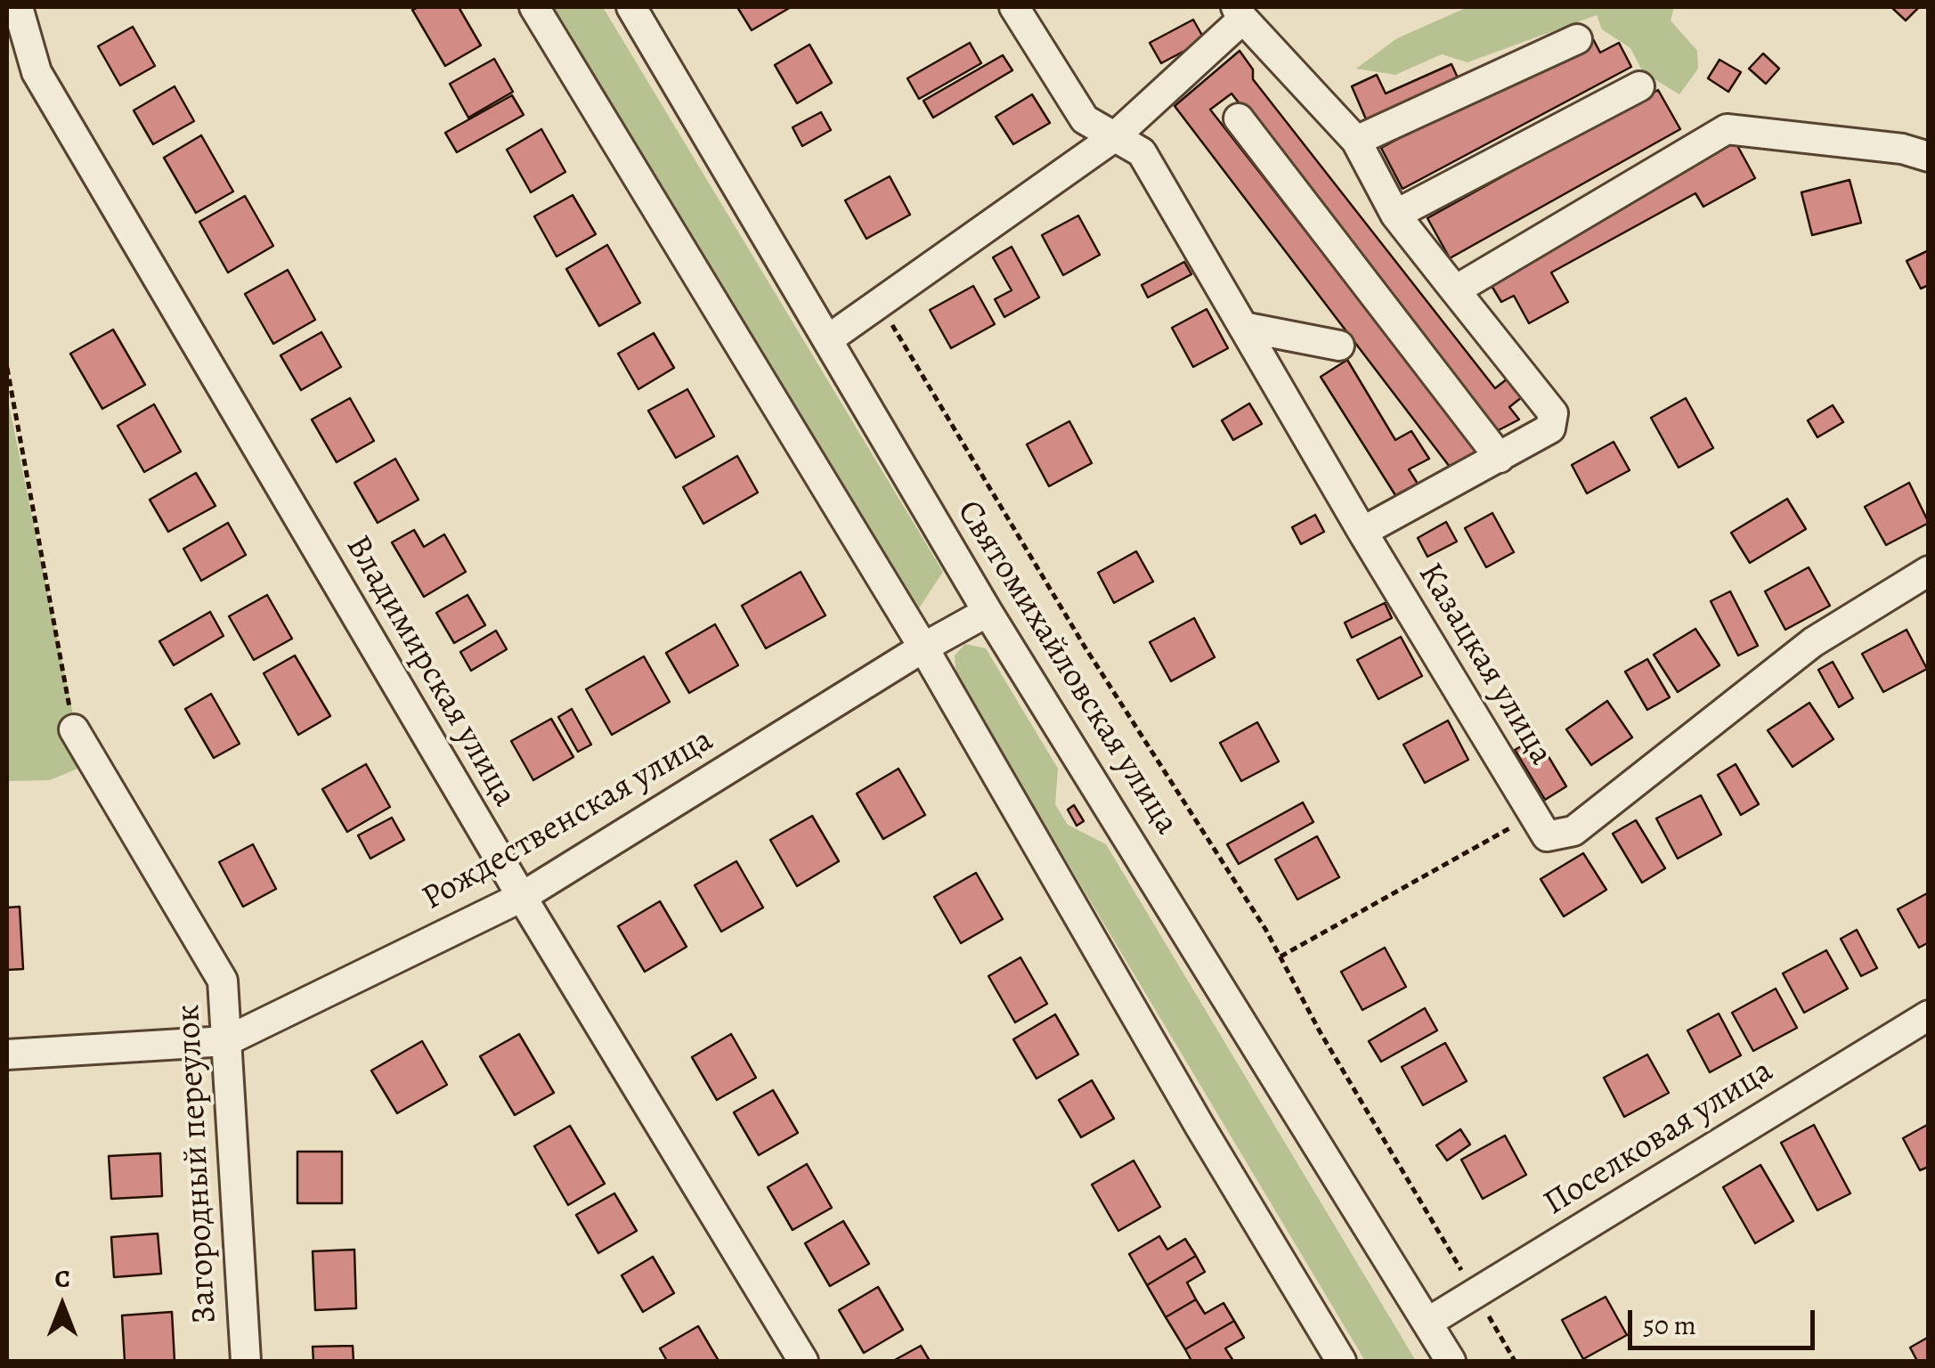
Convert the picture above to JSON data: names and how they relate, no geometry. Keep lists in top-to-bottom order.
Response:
{
  "streets": {
    "street": [
      "Казацкая улица",
      "Святомихайловская улица",
      "Владимирская улица",
      "Рождественская улица",
      "Поселковая улица",
      "Загородный переулок"
    ]
  },
  "crossings": [
    ["Святомихайловская улица", "Рождественская улица"],
    ["Святомихайловская улица", "Поселковая улица"],
    ["Владимирская улица", "Рождественская улица"],
    ["Рождественская улица", "Загородный переулок"]
  ],
  "scale_bar": "50 m",
  "north": "top"
}
